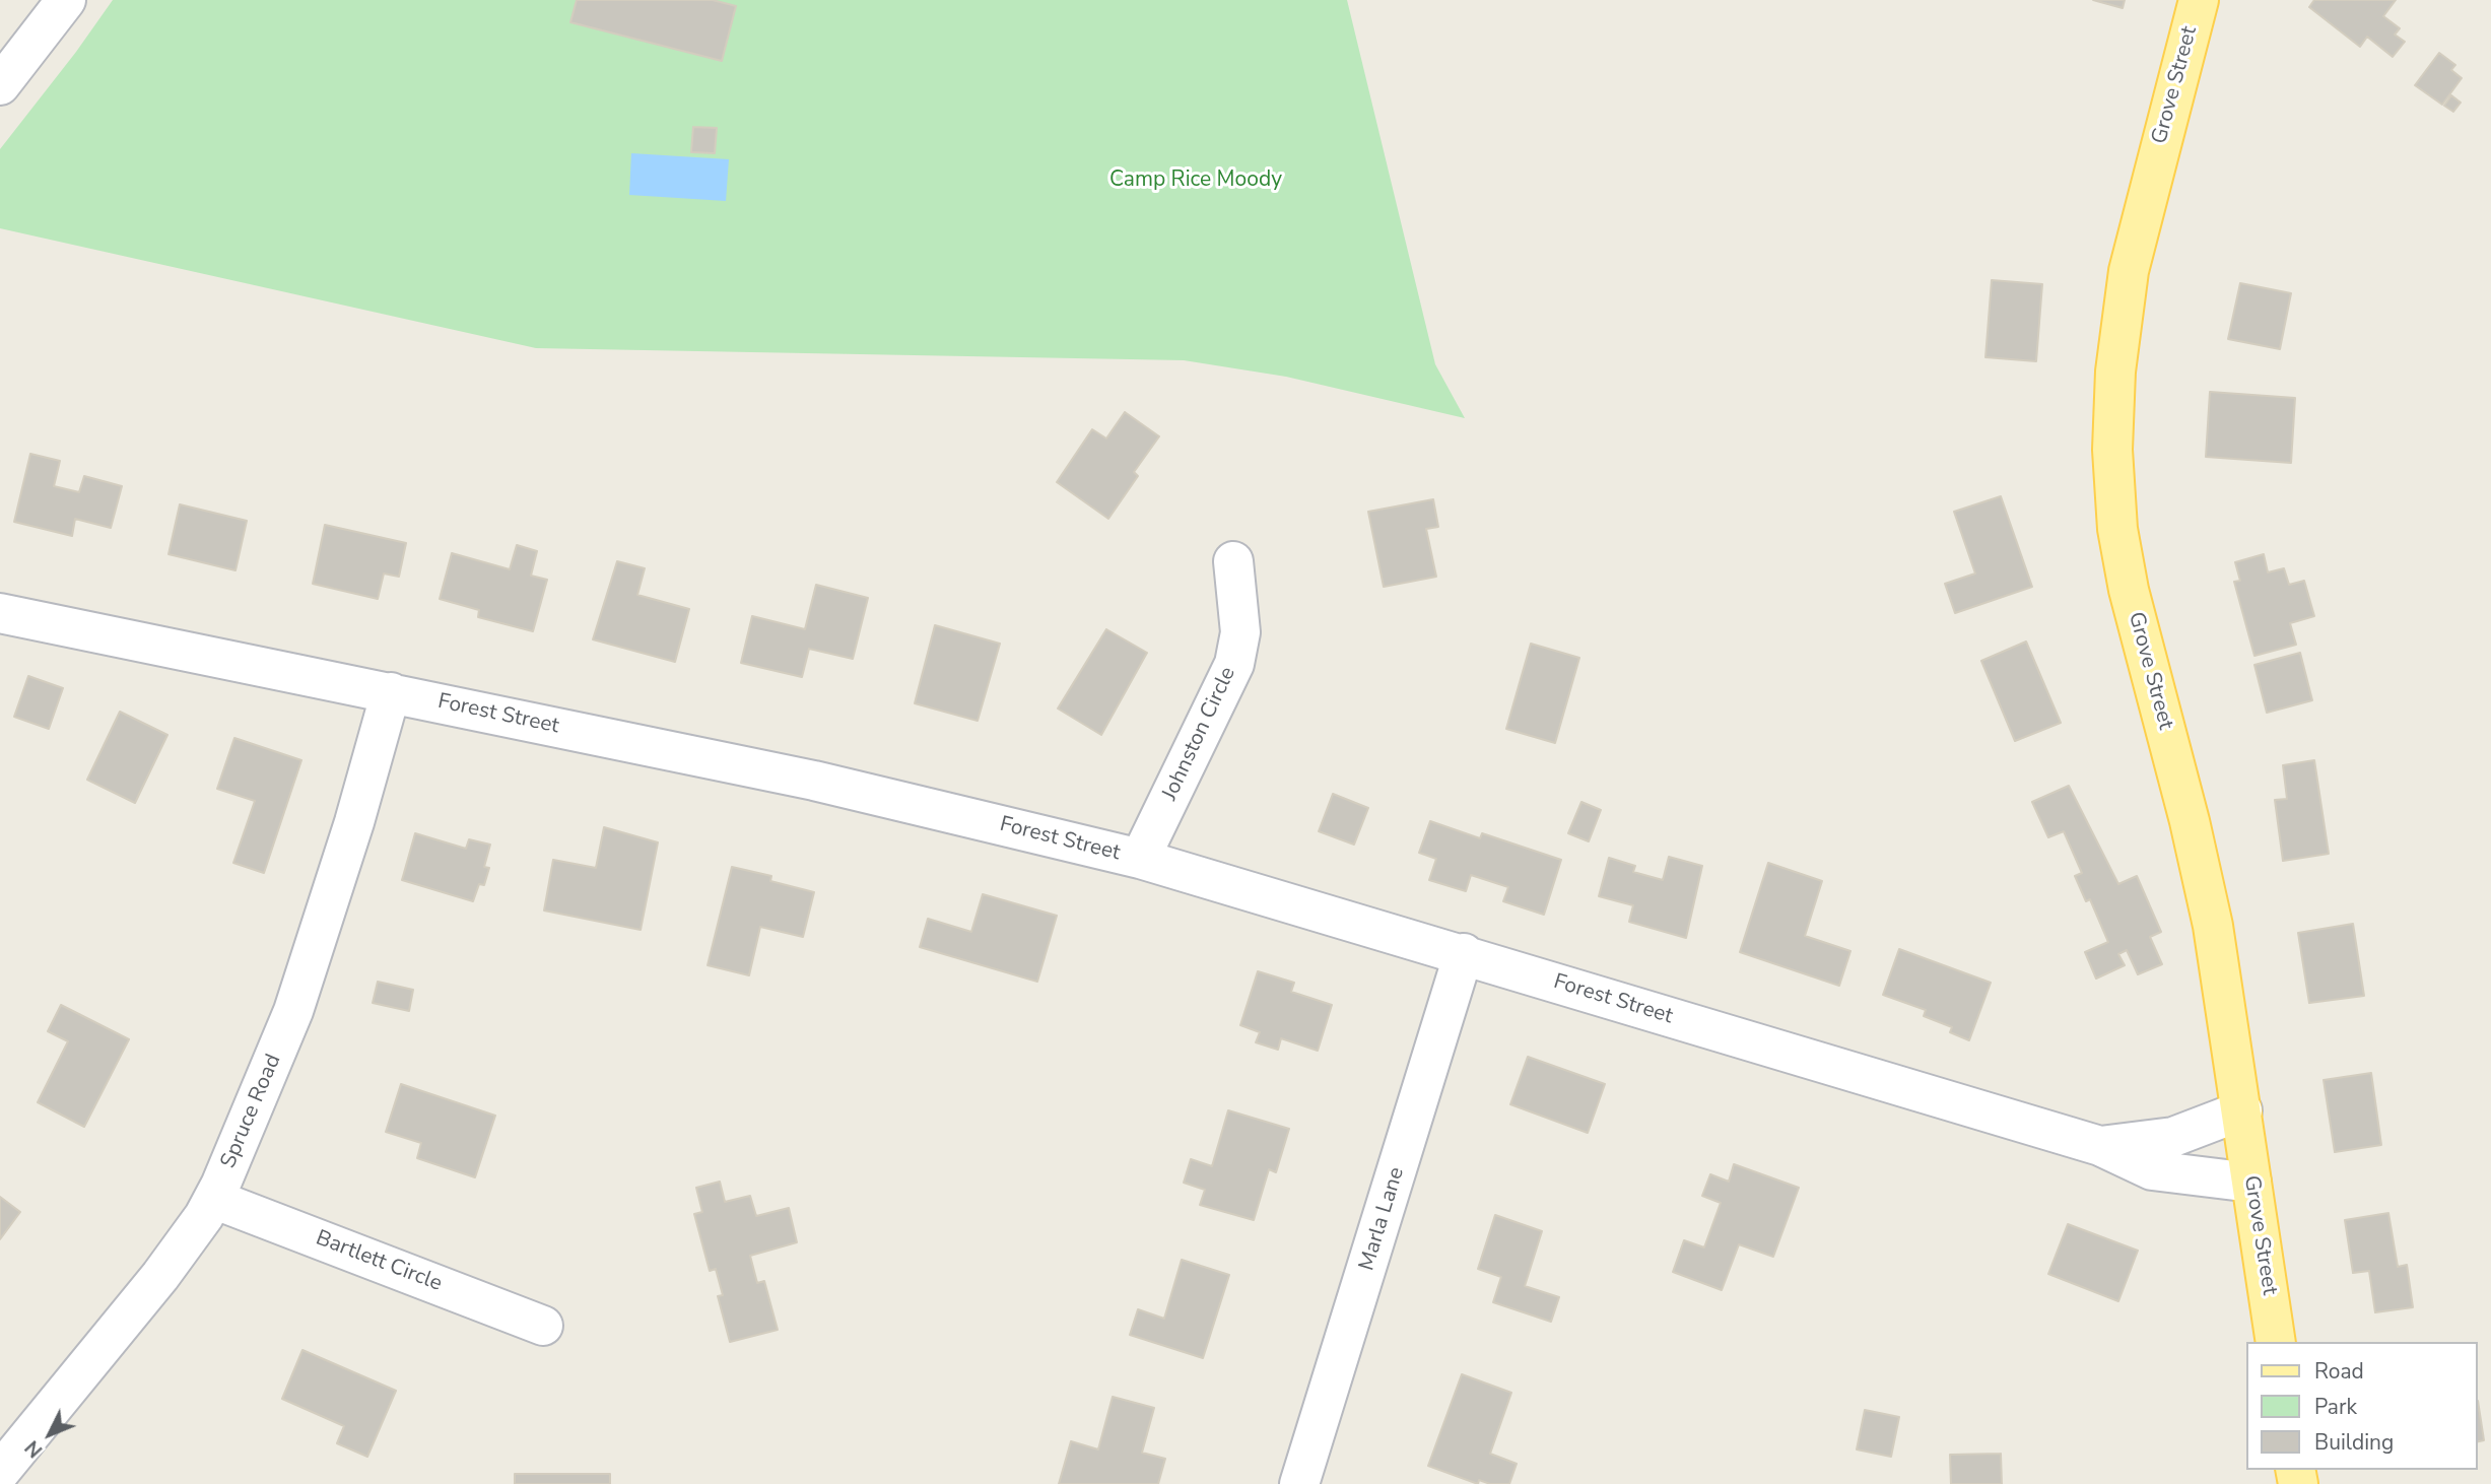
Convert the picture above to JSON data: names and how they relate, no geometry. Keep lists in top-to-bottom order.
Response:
{
  "streets": {
    "main road": ["Grove Street"],
    "street": [
      "Forest Street",
      "Johnston Circle",
      "Spruce Road",
      "Marla Lane",
      "Bartlett Circle"
    ]
  },
  "crossings": [
    ["Grove Street", "Forest Street"],
    ["Forest Street", "Johnston Circle"],
    ["Forest Street", "Spruce Road"],
    ["Forest Street", "Marla Lane"],
    ["Spruce Road", "Bartlett Circle"]
  ],
  "parks": ["Camp Rice Moody"],
  "legend": ["Road", "Park", "Building"],
  "north": "bottom left"
}
